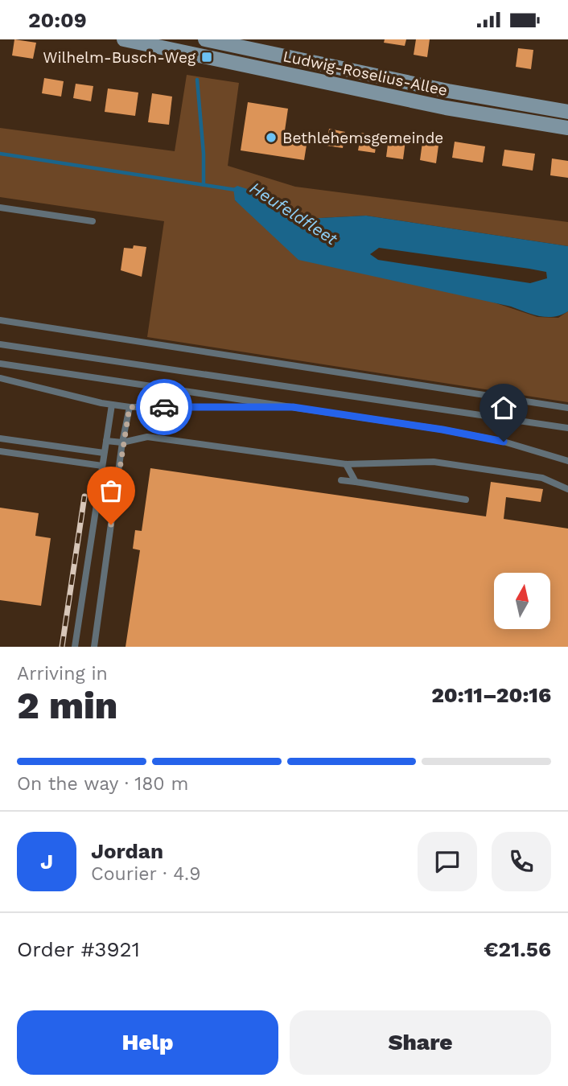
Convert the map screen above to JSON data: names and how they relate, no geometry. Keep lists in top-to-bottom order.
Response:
{
  "streets": {
    "main road": ["Ludwig-Roselius-Allee"]
  },
  "water": ["Heufeldfleet"],
  "places": {
    "transit": ["Wilhelm-Busch-Weg"],
    "other": ["Bethlehemsgemeinde"]
  },
  "north": "top",
  "page": {
    "status": "20:09",
    "heading": ["2 min", "Arriving in", "20:11–20:16"],
    "panel": [
      "Jordan",
      "Courier · 4.9",
      "Order #3921",
      "€21.56"
    ],
    "bar": "On the way · 180 m",
    "round": "J",
    "buttons": ["Help", "Share"]
  }
}
